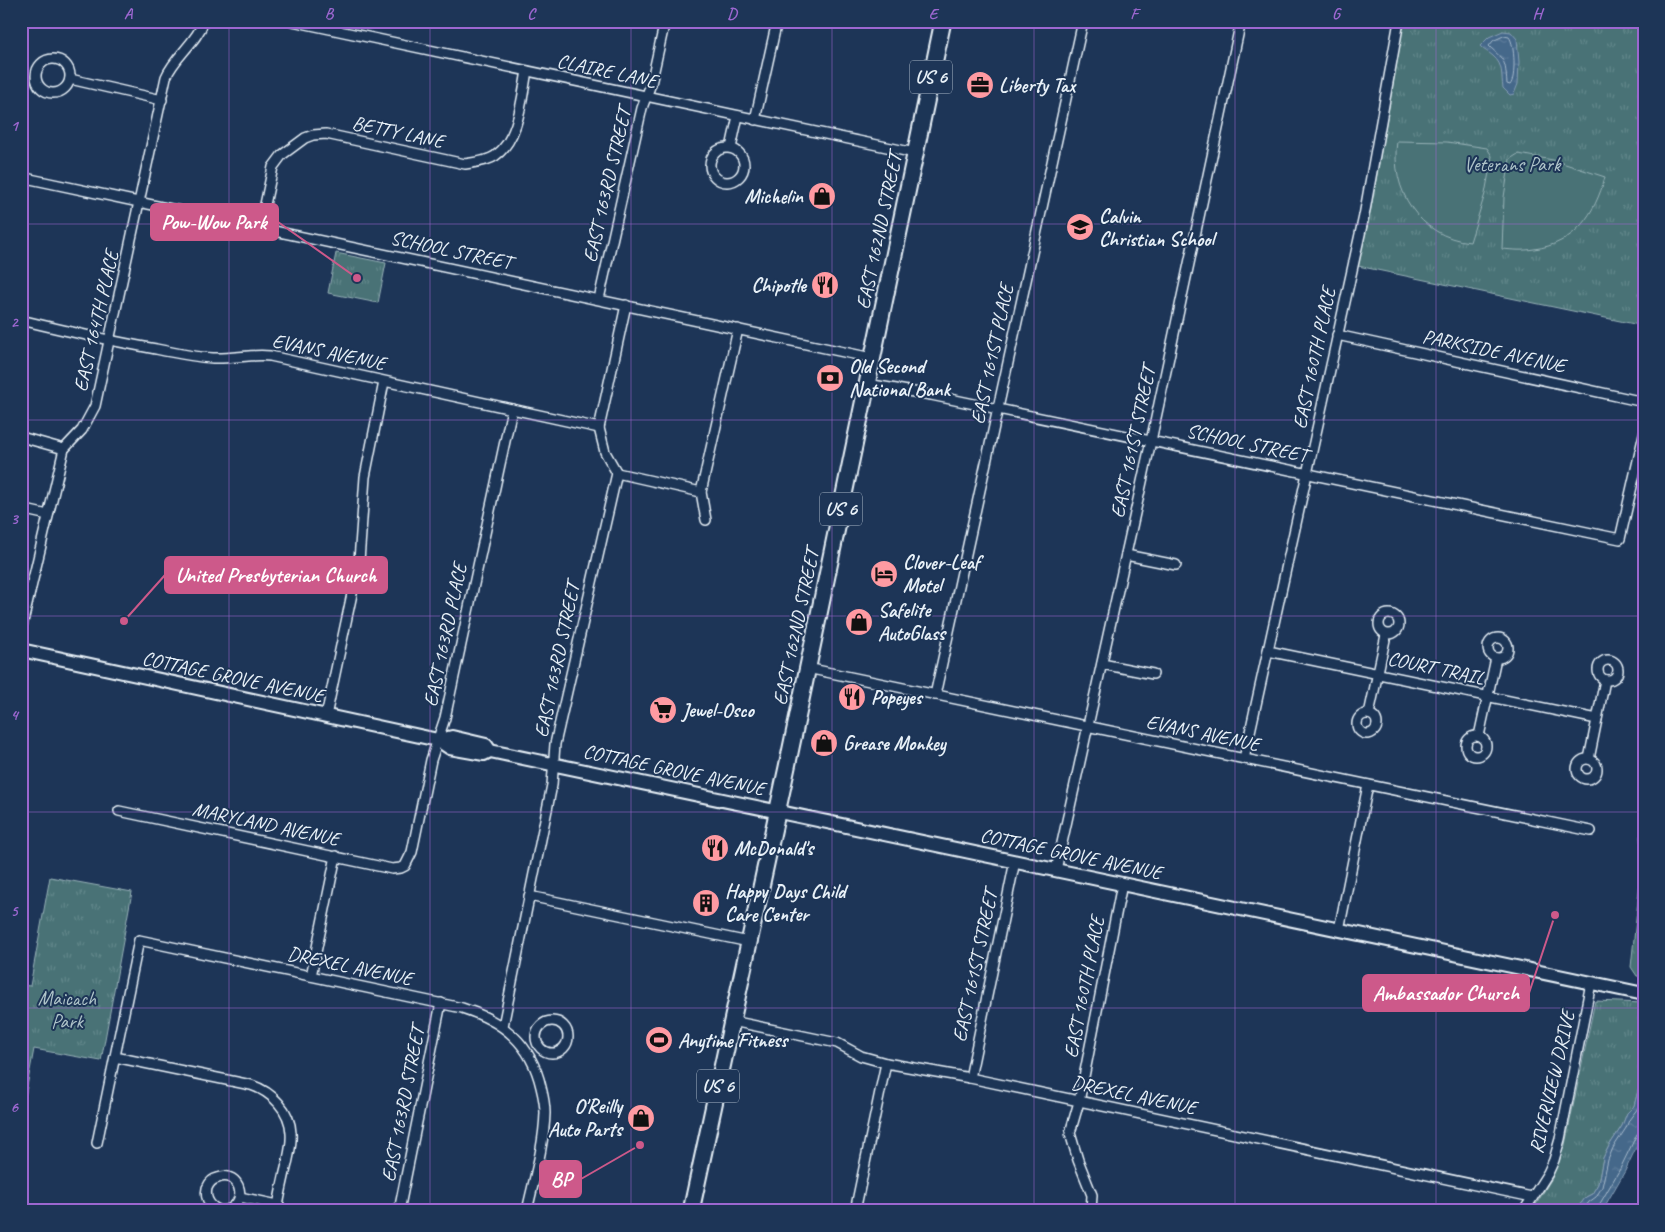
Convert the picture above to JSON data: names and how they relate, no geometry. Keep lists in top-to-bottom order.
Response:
{
  "streets": {
    "main road": ["US 6", "EAST 162ND STREET", "COTTAGE GROVE AVENUE"],
    "street": [
      "CLAIRE LANE",
      "BETTY LANE",
      "EAST 163RD STREET",
      "SCHOOL STREET",
      "EAST 164TH PLACE",
      "PARKSIDE AVENUE",
      "EVANS AVENUE",
      "EAST 161ST PLACE",
      "EAST 160TH PLACE",
      "EAST 161ST STREET",
      "EAST 163RD PLACE",
      "COURT TRAIL",
      "MARYLAND AVENUE",
      "DREXEL AVENUE",
      "RIVERVIEW DRIVE"
    ]
  },
  "crossings": [
    ["CLAIRE LANE", "BETTY LANE"],
    ["CLAIRE LANE", "EAST 163RD STREET"],
    ["CLAIRE LANE", "EAST 162ND STREET"],
    ["BETTY LANE", "SCHOOL STREET"],
    ["EAST 163RD STREET", "SCHOOL STREET"],
    ["EAST 163RD STREET", "COTTAGE GROVE AVENUE"],
    ["EAST 163RD STREET", "DREXEL AVENUE"],
    ["EAST 162ND STREET", "SCHOOL STREET"],
    ["EAST 162ND STREET", "EVANS AVENUE"],
    ["EAST 162ND STREET", "COTTAGE GROVE AVENUE"],
    ["EAST 162ND STREET", "DREXEL AVENUE"],
    ["SCHOOL STREET", "EAST 164TH PLACE"],
    ["SCHOOL STREET", "EAST 161ST PLACE"],
    ["SCHOOL STREET", "EAST 160TH PLACE"],
    ["SCHOOL STREET", "EAST 161ST STREET"],
    ["EAST 164TH PLACE", "EVANS AVENUE"],
    ["PARKSIDE AVENUE", "EAST 160TH PLACE"],
    ["EVANS AVENUE", "EAST 161ST PLACE"],
    ["EVANS AVENUE", "EAST 160TH PLACE"],
    ["EVANS AVENUE", "EAST 161ST STREET"],
    ["EVANS AVENUE", "EAST 163RD PLACE"],
    ["EAST 160TH PLACE", "COURT TRAIL"],
    ["EAST 160TH PLACE", "COTTAGE GROVE AVENUE"],
    ["EAST 160TH PLACE", "DREXEL AVENUE"],
    ["EAST 161ST STREET", "COTTAGE GROVE AVENUE"],
    ["EAST 161ST STREET", "DREXEL AVENUE"],
    ["EAST 163RD PLACE", "COTTAGE GROVE AVENUE"],
    ["EAST 163RD PLACE", "MARYLAND AVENUE"],
    ["COTTAGE GROVE AVENUE", "RIVERVIEW DRIVE"],
    ["DREXEL AVENUE", "RIVERVIEW DRIVE"]
  ],
  "parks": ["Veterans Park", "Maicach Park"],
  "places": {
    "office": ["Liberty Tax"],
    "shop": [
      "Michelin",
      "Safelite AutoGlass",
      "Grease Monkey",
      "O'Reilly Auto Parts"
    ],
    "school or university": ["Calvin Christian School"],
    "other": [
      "Pow-Wow Park",
      "United Presbyterian Church",
      "Ambassador Church",
      "BP"
    ],
    "restaurant": ["Chipotle", "Popeyes", "McDonald's"],
    "bank": ["Old Second National Bank"],
    "hotel": ["Clover-Leaf Motel"],
    "supermarket": ["Jewel-Osco"],
    "building": ["Happy Days Child Care Center"],
    "sports": ["Anytime Fitness"]
  },
  "grid": {
    "columns": [
      "A",
      "B",
      "C",
      "D",
      "E",
      "F",
      "G",
      "H"
    ],
    "rows": [
      "1",
      "2",
      "3",
      "4",
      "5",
      "6"
    ]
  }
}
